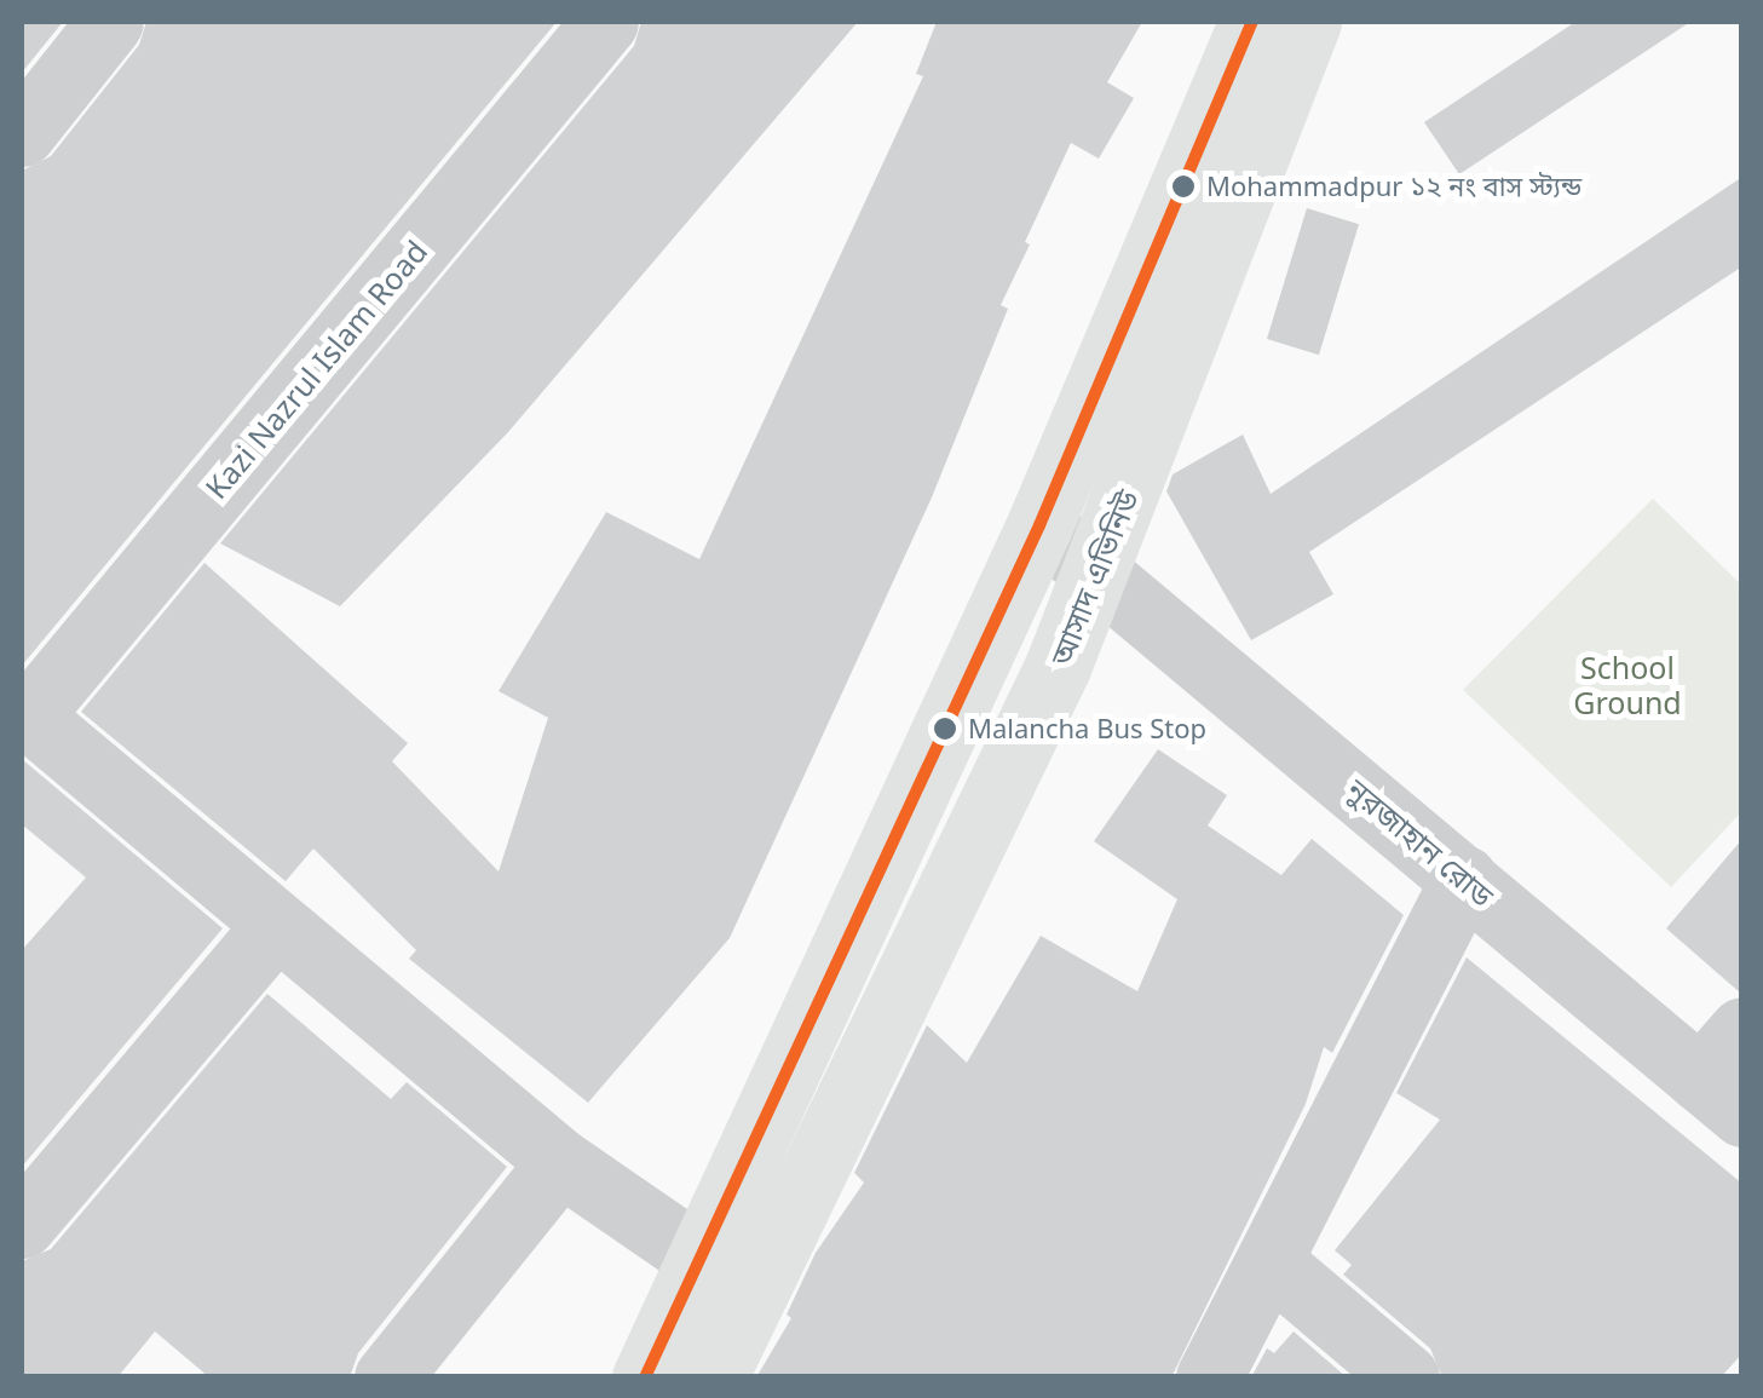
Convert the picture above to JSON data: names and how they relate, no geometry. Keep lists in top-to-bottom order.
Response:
{
  "streets": {
    "main road": ["আসাদ এভিনিউ"],
    "street": ["Kazi Nazrul Islam Road", "নুরজাহান রোড"]
  },
  "crossings": [
    ["আসাদ এভিনিউ", "নুরজাহান রোড"]
  ],
  "parks": ["School Ground"],
  "places": ["Mohammadpur ১২ নং বাস স্ট্যন্ড", "Malancha Bus Stop"]
}
